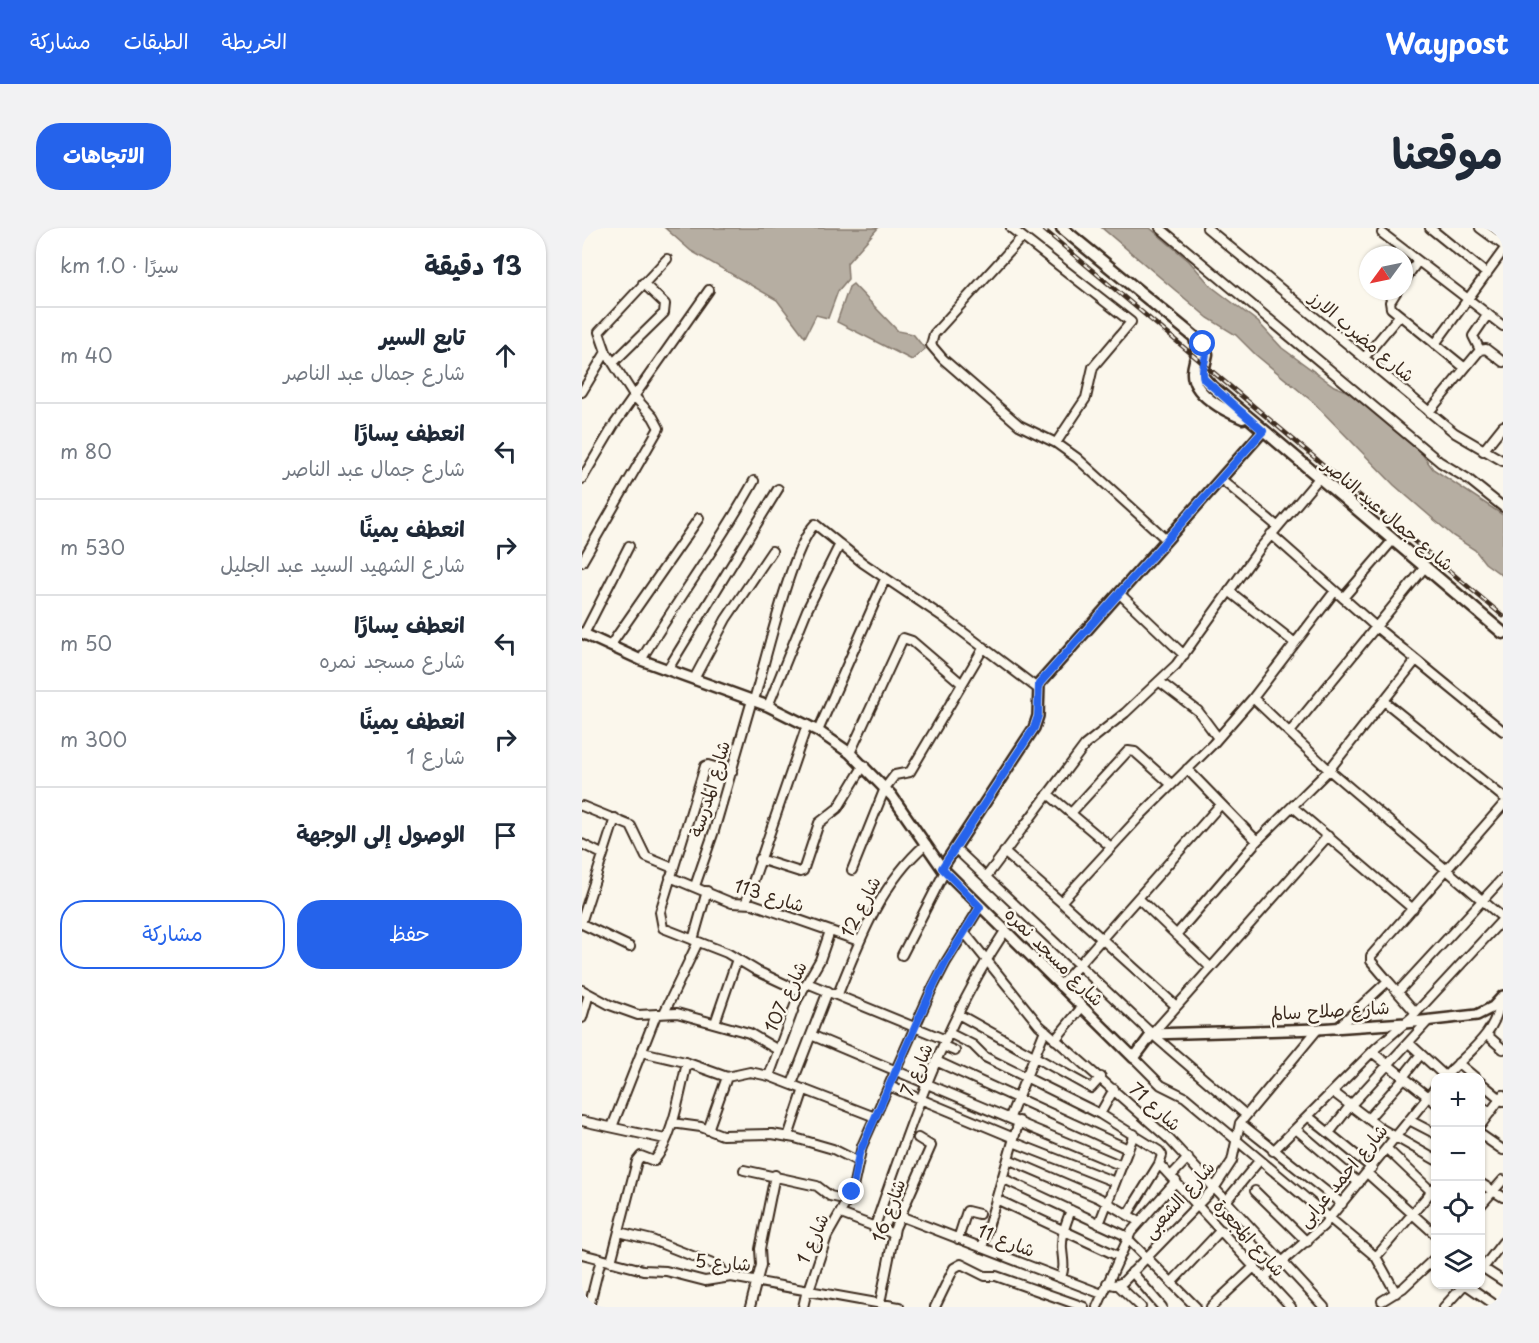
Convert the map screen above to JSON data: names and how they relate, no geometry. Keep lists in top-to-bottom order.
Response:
{
  "streets": {
    "main road": ["شارع جمال عبد الناصر"],
    "street": [
      "شارع مضرب الارز",
      "شارع المدرسة",
      "شارع 113",
      "شارع 12",
      "شارع مسجد نمره",
      "شارع 107",
      "شارع صلاح سالم",
      "شارع 7",
      "شارع 71",
      "شارع احمد عرابى",
      "شارع الشعبى",
      "شارع 16",
      "شارع المجعرة",
      "شارع 1",
      "شارع 11",
      "شارع 5"
    ]
  },
  "crossings": [
    ["شارع المدرسة", "شارع 113"],
    ["شارع المدرسة", "شارع مسجد نمره"],
    ["شارع 113", "شارع 12"],
    ["شارع 113", "شارع 107"],
    ["شارع 12", "شارع مسجد نمره"],
    ["شارع مسجد نمره", "شارع 7"],
    ["شارع مسجد نمره", "شارع احمد عرابى"],
    ["شارع مسجد نمره", "شارع الشعبى"],
    ["شارع مسجد نمره", "شارع 1"],
    ["شارع صلاح سالم", "شارع الشعبى"],
    ["شارع 7", "شارع 71"],
    ["شارع 71", "شارع احمد عرابى"],
    ["شارع 71", "شارع الشعبى"],
    ["شارع 71", "شارع 1"],
    ["شارع احمد عرابى", "شارع المجعرة"],
    ["شارع الشعبى", "شارع المجعرة"],
    ["شارع 16", "شارع 11"],
    ["شارع 16", "شارع 5"],
    ["شارع 1", "شارع 5"]
  ],
  "north": "bottom left",
  "page": {
    "header": "Waypost",
    "nav": ["الخريطة", "الطبقات", "مشاركة"],
    "title": "موقعنا",
    "buttons": [
      "الاتجاهات",
      ["حفظ", "مشاركة"]
    ],
    "heading": ["13 دقيقة", "سيرًا · 1.0 km"],
    "list": [
      ["تابع السير", "شارع جمال عبد الناصر", "40 m"],
      ["انعطف يسارًا", "شارع جمال عبد الناصر", "80 m"],
      ["انعطف يمينًا", "شارع الشهيد السيد عبد الجليل", "530 m"],
      ["انعطف يسارًا", "شارع مسجد نمره", "50 m"],
      ["انعطف يمينًا", "شارع 1", "300 m"],
      "الوصول إلى الوجهة"
    ],
    "map_buttons": ["+", "−"]
  }
}
